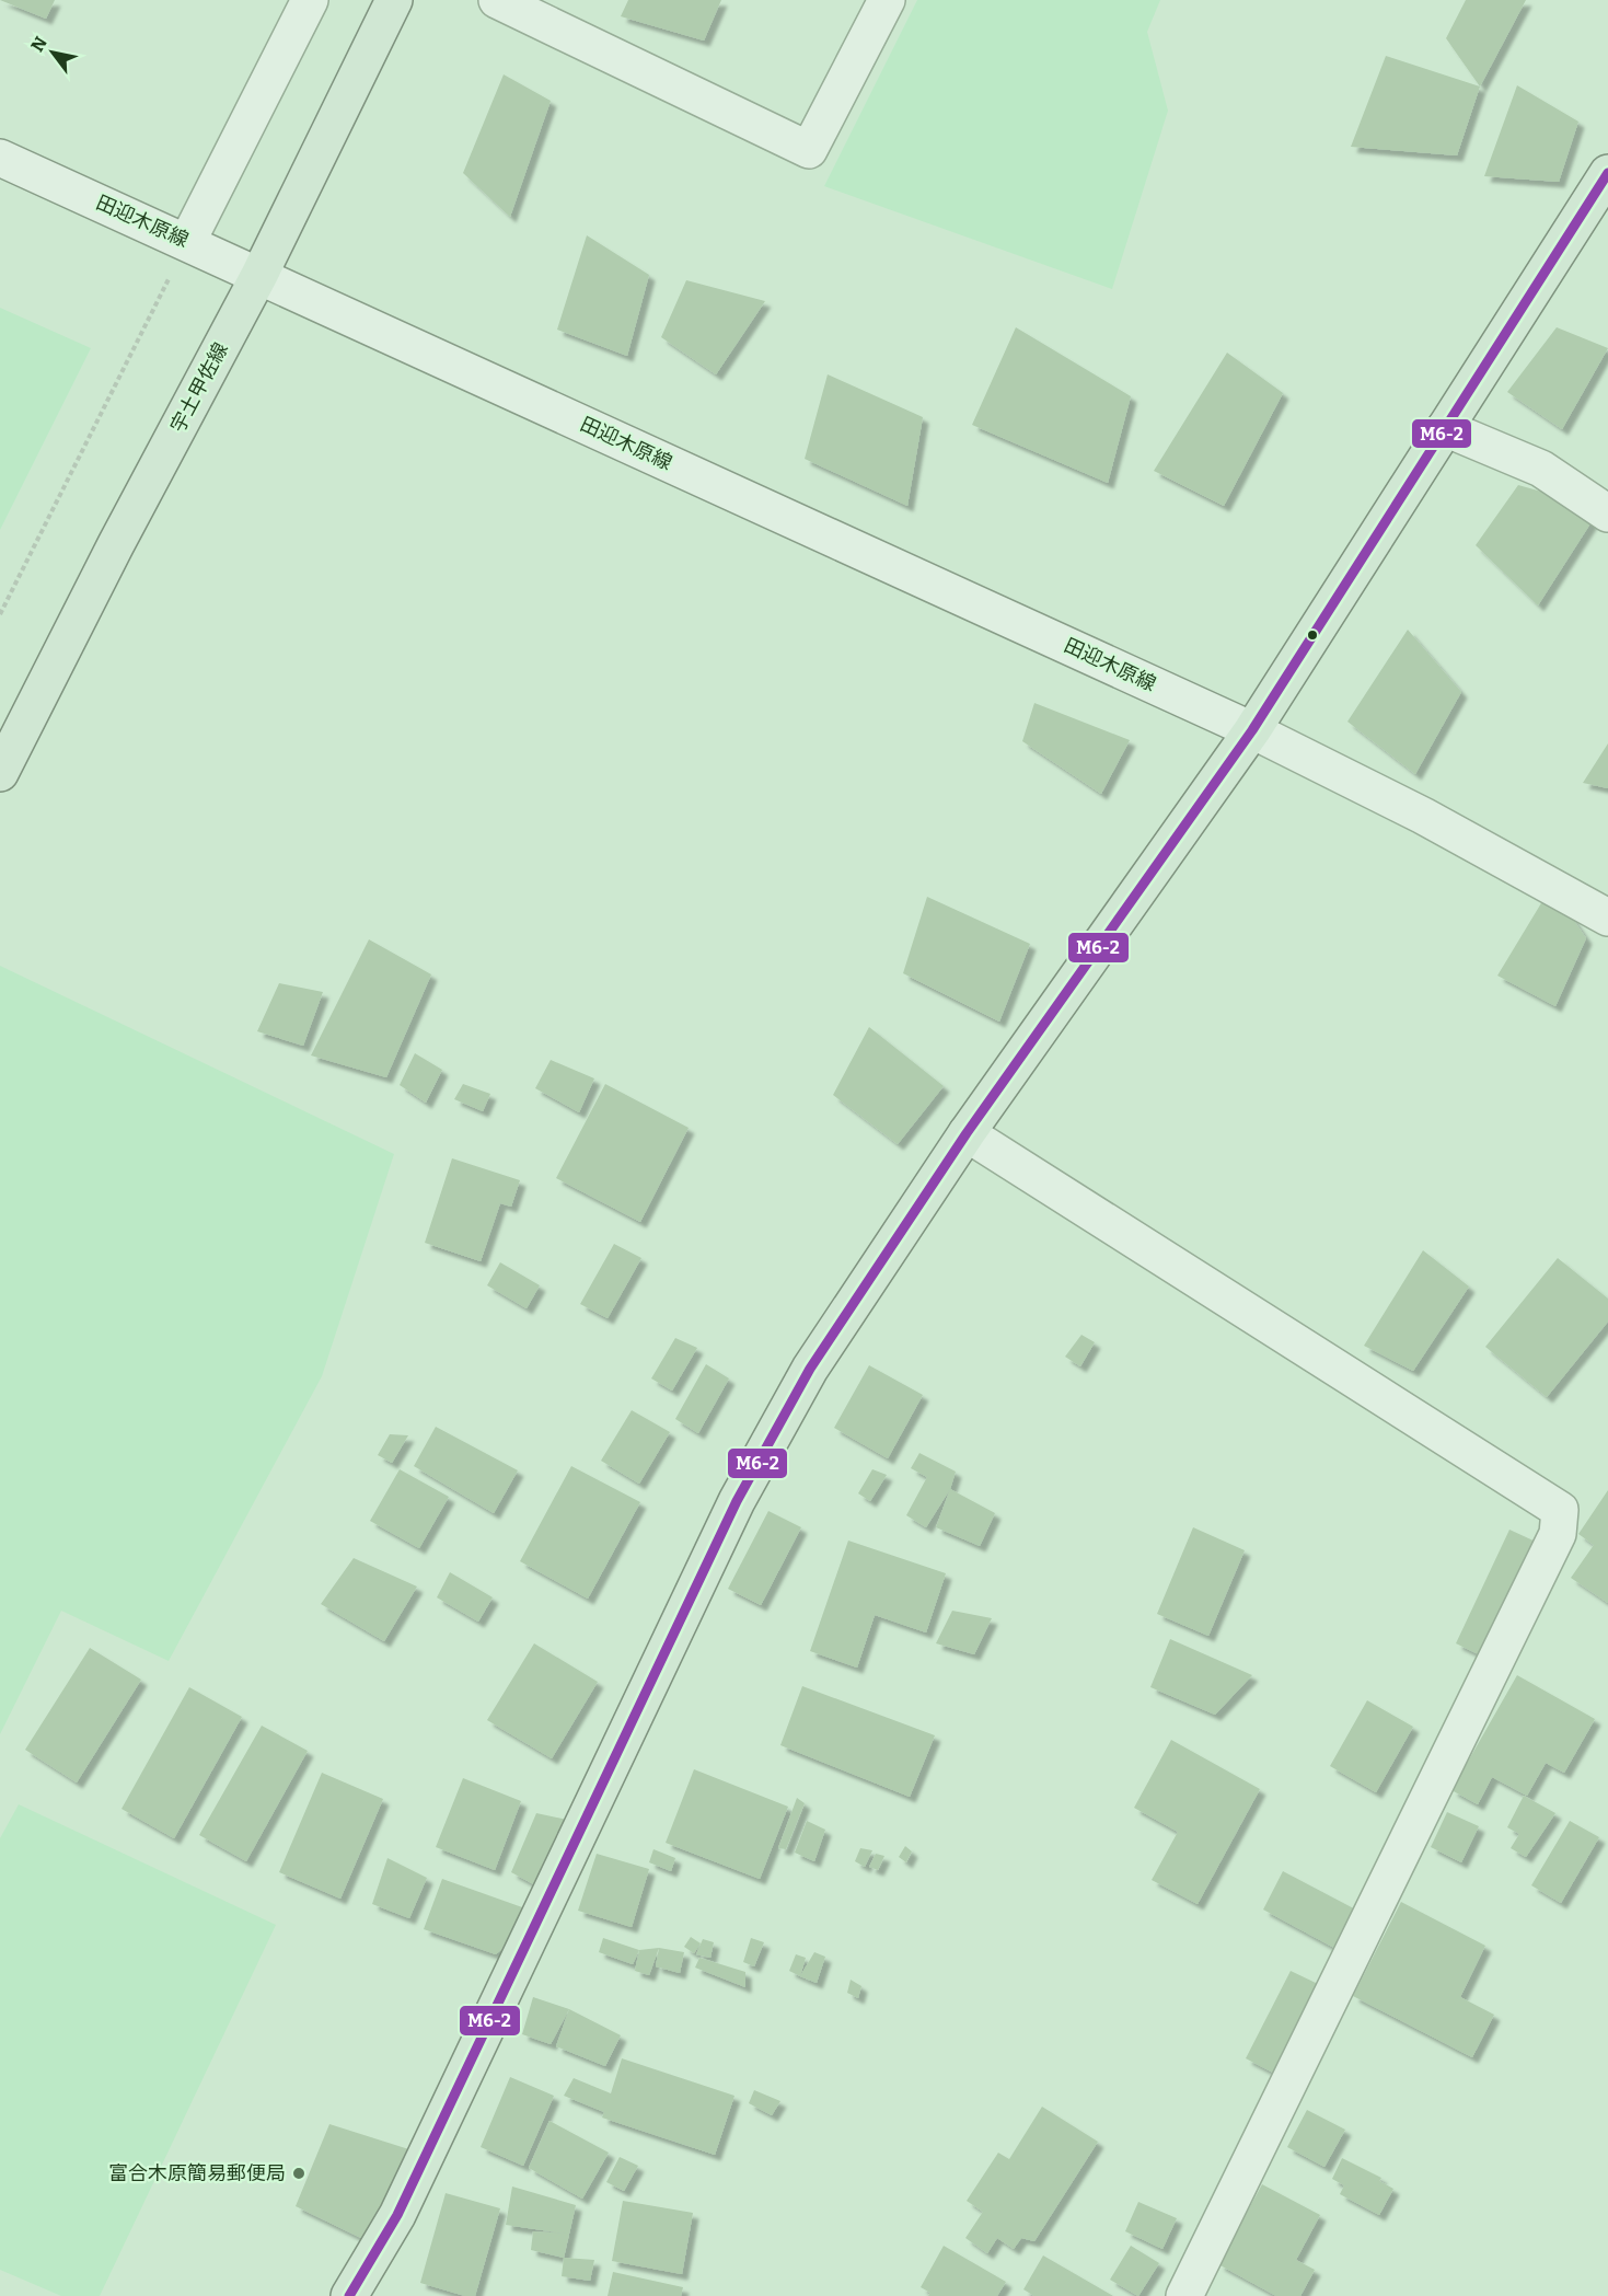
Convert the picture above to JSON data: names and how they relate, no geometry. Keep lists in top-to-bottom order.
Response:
{
  "streets": {
    "main road": ["宇土甲佐線"],
    "street": ["田迎木原線"]
  },
  "crossings": [
    ["田迎木原線", "宇土甲佐線"]
  ],
  "places": ["富合木原簡易郵便局"],
  "lines": ["transit line M6-2"],
  "north": "top left"
}
